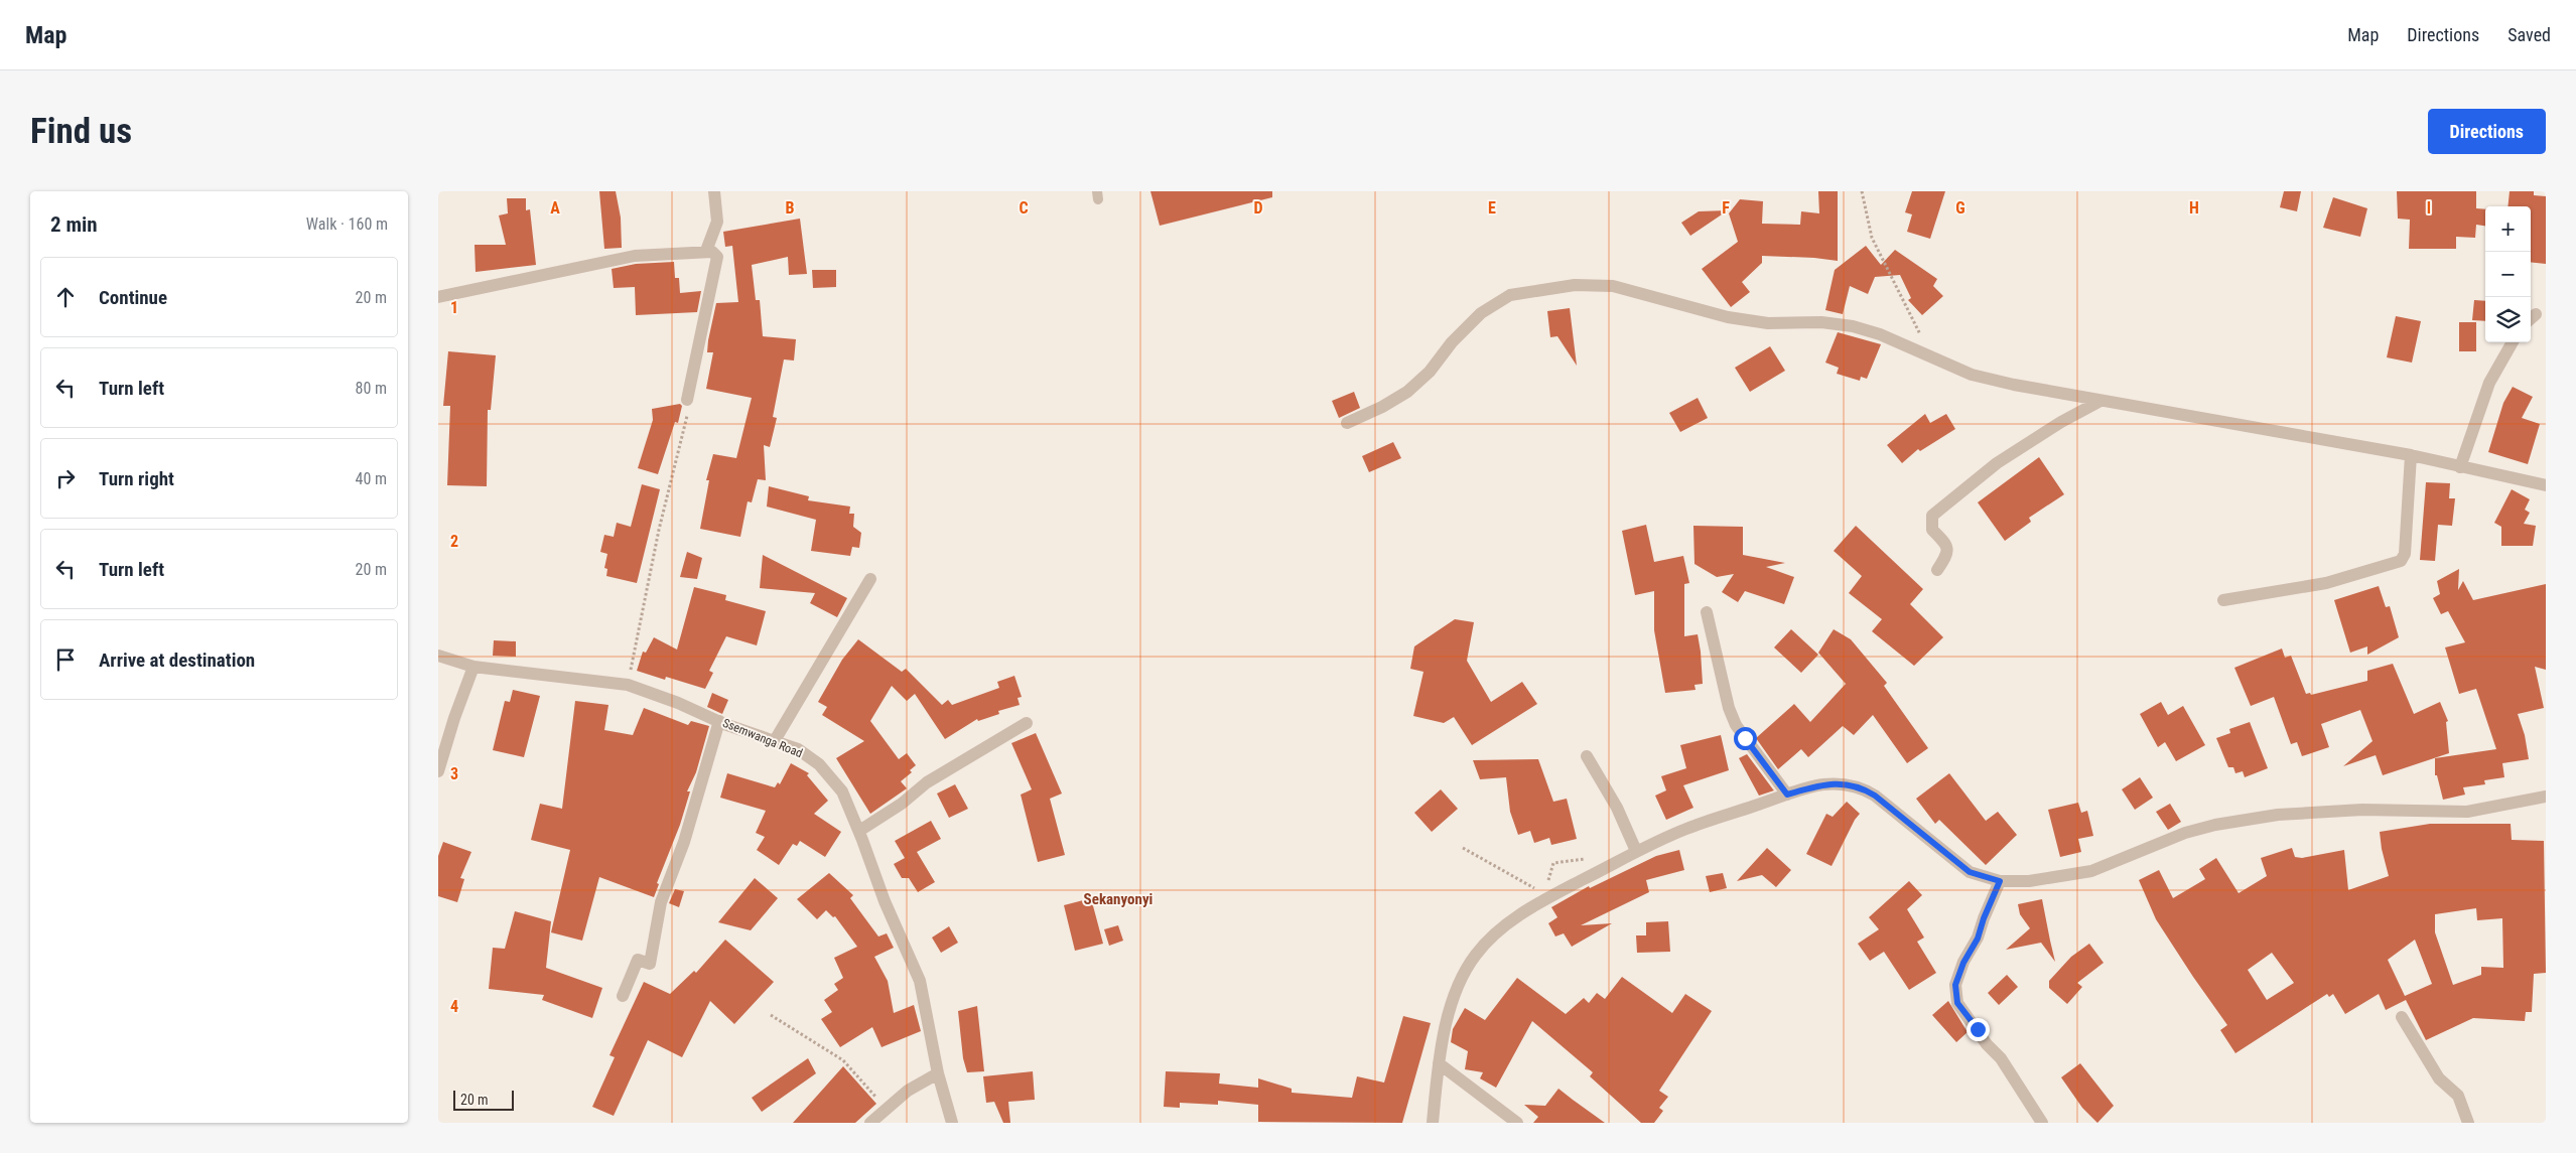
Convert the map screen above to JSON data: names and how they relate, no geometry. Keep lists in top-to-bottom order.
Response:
{
  "streets": {
    "street": ["Ssemwanga Road"]
  },
  "districts": ["Sekanyonyi"],
  "scale_bar": "20 m",
  "page": {
    "header": "Map",
    "nav": ["Map", "Directions", "Saved"],
    "buttons": "Directions",
    "title": "Find us",
    "heading": ["2 min", "Walk · 160 m"],
    "map_buttons": ["+", "−"],
    "list": [
      ["Continue", "20 m"],
      ["Turn left", "80 m"],
      ["Turn right", "40 m"],
      ["Turn left", "20 m"],
      "Arrive at destination"
    ],
    "scale": "20 m"
  },
  "grid": {
    "columns": [
      "A",
      "B",
      "C",
      "D",
      "E",
      "F",
      "G",
      "H",
      "I"
    ],
    "rows": [
      "1",
      "2",
      "3",
      "4"
    ]
  }
}
